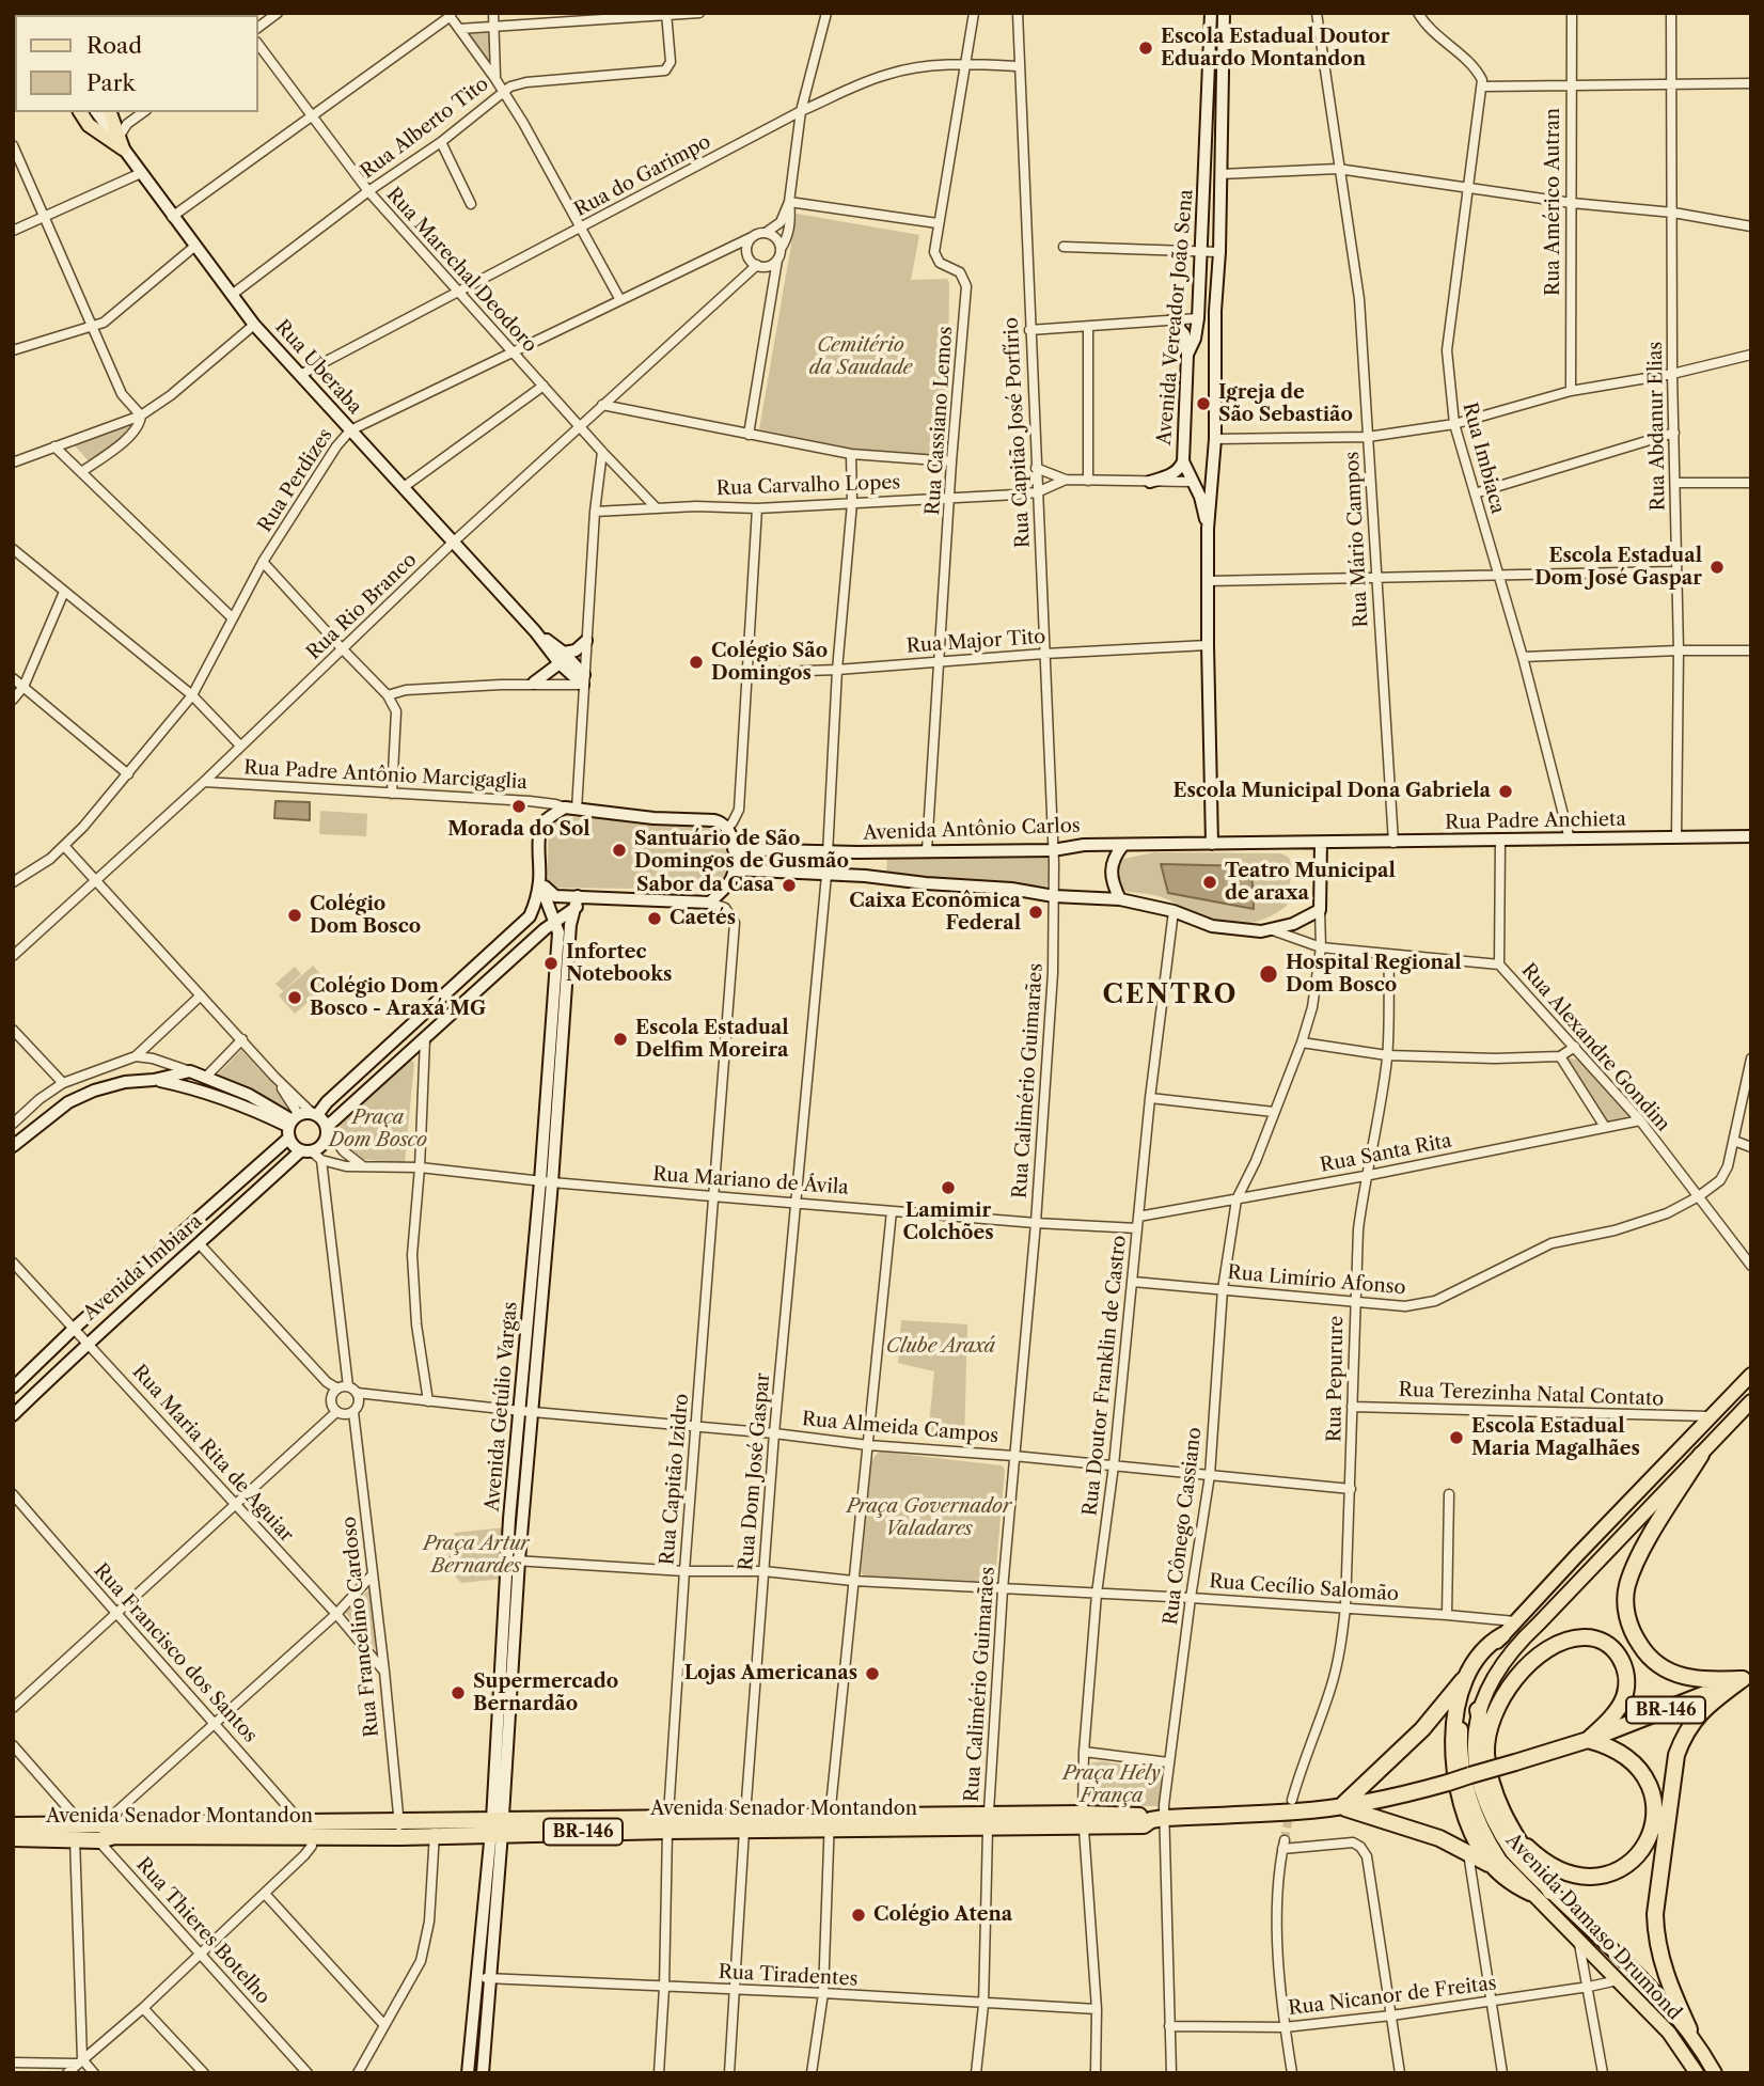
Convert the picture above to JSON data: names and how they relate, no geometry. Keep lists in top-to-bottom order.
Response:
{
  "streets": {
    "highway": ["BR-146", "Avenida Senador Montandon"],
    "main road": [
      "Avenida Vereador João Sena",
      "Rua Uberaba",
      "Rua Padre Anchieta",
      "Avenida Antônio Carlos",
      "Avenida Imbiara",
      "Avenida Getúlio Vargas",
      "Avenida Damaso Drumond"
    ],
    "street": [
      "Rua Alberto Tito",
      "Rua do Garimpo",
      "Rua Américo Autran",
      "Rua Marechal Deodoro",
      "Rua Cassiano Lemos",
      "Rua Abdanur Elias",
      "Rua Capitão José Porfírio",
      "Rua Imbiaca",
      "Rua Perdizes",
      "Rua Carvalho Lopes",
      "Rua Mário Campos",
      "Rua Rio Branco",
      "Rua Major Tito",
      "Rua Padre Antônio Marcigaglia",
      "Rua Alexandre Gondim",
      "Rua Calimério Guimarães",
      "Rua Santa Rita",
      "Rua Mariano de Ávila",
      "Rua Limírio Afonso",
      "Rua Doutor Franklin de Castro",
      "Rua Pepurure",
      "Rua Terezinha Natal Contato",
      "Rua Almeida Campos",
      "Rua Maria Rita de Aguiar",
      "Rua Dom José Gaspar",
      "Rua Capitão Izidro",
      "Rua Cônego Cassiano",
      "Rua Cecílio Salomão",
      "Rua Francelino Cardoso",
      "Rua Francisco dos Santos",
      "Rua Thieres Botelho",
      "Rua Tiradentes",
      "Rua Nicanor de Freitas"
    ]
  },
  "crossings": [
    ["Rua Alberto Tito", "Rua Marechal Deodoro"],
    ["Rua Alberto Tito", "Rua Uberaba"],
    ["Rua do Garimpo", "Rua Marechal Deodoro"],
    ["Rua do Garimpo", "Rua Uberaba"],
    ["Rua do Garimpo", "Rua Cassiano Lemos"],
    ["Rua do Garimpo", "Rua Capitão José Porfírio"],
    ["Rua Marechal Deodoro", "Rua Perdizes"],
    ["Rua Marechal Deodoro", "Rua Carvalho Lopes"],
    ["Rua Marechal Deodoro", "Rua Rio Branco"],
    ["Avenida Vereador João Sena", "Rua Carvalho Lopes"],
    ["Avenida Vereador João Sena", "Rua Major Tito"],
    ["Avenida Vereador João Sena", "Rua Padre Anchieta"],
    ["Avenida Vereador João Sena", "Avenida Antônio Carlos"],
    ["Rua Uberaba", "Rua Perdizes"],
    ["Rua Uberaba", "Rua Rio Branco"],
    ["Rua Cassiano Lemos", "Rua Carvalho Lopes"],
    ["Rua Cassiano Lemos", "Rua Major Tito"],
    ["Rua Cassiano Lemos", "Avenida Antônio Carlos"],
    ["Rua Abdanur Elias", "Rua Padre Anchieta"],
    ["Rua Capitão José Porfírio", "Rua Carvalho Lopes"],
    ["Rua Capitão José Porfírio", "Rua Major Tito"],
    ["Rua Capitão José Porfírio", "Avenida Antônio Carlos"],
    ["Rua Capitão José Porfírio", "Rua Calimério Guimarães"],
    ["Rua Imbiaca", "Rua Padre Anchieta"],
    ["Rua Perdizes", "Rua Rio Branco"],
    ["Rua Carvalho Lopes", "Rua Dom José Gaspar"],
    ["Rua Mário Campos", "Rua Padre Anchieta"],
    ["Rua Rio Branco", "Rua Padre Antônio Marcigaglia"],
    ["Rua Major Tito", "Rua Dom José Gaspar"],
    ["Rua Padre Anchieta", "Avenida Antônio Carlos"],
    ["Avenida Antônio Carlos", "Rua Calimério Guimarães"],
    ["Avenida Antônio Carlos", "Rua Dom José Gaspar"],
    ["Rua Alexandre Gondim", "Rua Santa Rita"],
    ["Rua Alexandre Gondim", "Rua Limírio Afonso"],
    ["Rua Alexandre Gondim", "Rua Pepurure"],
    ["Rua Alexandre Gondim", "Rua Cônego Cassiano"],
    ["Rua Calimério Guimarães", "Rua Mariano de Ávila"],
    ["Rua Calimério Guimarães", "Rua Almeida Campos"],
    ["Rua Calimério Guimarães", "Rua Cecílio Salomão"],
    ["Rua Calimério Guimarães", "Avenida Senador Montandon"],
    ["Rua Calimério Guimarães", "Rua Tiradentes"],
    ["Rua Santa Rita", "Rua Doutor Franklin de Castro"],
    ["Rua Santa Rita", "Rua Pepurure"],
    ["Rua Santa Rita", "Rua Cônego Cassiano"],
    ["Rua Mariano de Ávila", "Avenida Imbiara"],
    ["Rua Mariano de Ávila", "Rua Doutor Franklin de Castro"],
    ["Rua Mariano de Ávila", "Avenida Getúlio Vargas"],
    ["Rua Mariano de Ávila", "Rua Dom José Gaspar"],
    ["Rua Mariano de Ávila", "Rua Capitão Izidro"],
    ["Avenida Imbiara", "Avenida Getúlio Vargas"],
    ["Avenida Imbiara", "Rua Maria Rita de Aguiar"],
    ["Rua Limírio Afonso", "Rua Doutor Franklin de Castro"],
    ["Rua Limírio Afonso", "Rua Pepurure"],
    ["Rua Limírio Afonso", "Rua Cônego Cassiano"],
    ["Rua Doutor Franklin de Castro", "Rua Almeida Campos"],
    ["Rua Doutor Franklin de Castro", "Rua Cecílio Salomão"],
    ["Rua Doutor Franklin de Castro", "Avenida Senador Montandon"],
    ["Rua Doutor Franklin de Castro", "Rua Tiradentes"],
    ["Rua Pepurure", "Rua Terezinha Natal Contato"],
    ["Rua Pepurure", "Rua Almeida Campos"],
    ["Rua Pepurure", "Rua Cecílio Salomão"],
    ["Rua Terezinha Natal Contato", "Avenida Damaso Drumond"],
    ["Avenida Getúlio Vargas", "Rua Almeida Campos"],
    ["Avenida Getúlio Vargas", "Rua Cecílio Salomão"],
    ["Avenida Getúlio Vargas", "Avenida Senador Montandon"],
    ["Avenida Getúlio Vargas", "Rua Tiradentes"],
    ["Rua Almeida Campos", "Rua Dom José Gaspar"],
    ["Rua Almeida Campos", "Rua Capitão Izidro"],
    ["Rua Almeida Campos", "Rua Cônego Cassiano"],
    ["Rua Almeida Campos", "Rua Francelino Cardoso"],
    ["Rua Maria Rita de Aguiar", "Rua Francelino Cardoso"],
    ["Rua Dom José Gaspar", "Rua Cecílio Salomão"],
    ["Rua Dom José Gaspar", "Avenida Senador Montandon"],
    ["Rua Dom José Gaspar", "Rua Tiradentes"],
    ["Rua Capitão Izidro", "Rua Cecílio Salomão"],
    ["Rua Capitão Izidro", "Avenida Senador Montandon"],
    ["Rua Capitão Izidro", "Rua Tiradentes"],
    ["Rua Cônego Cassiano", "Rua Cecílio Salomão"],
    ["Rua Cônego Cassiano", "Avenida Senador Montandon"],
    ["Rua Cônego Cassiano", "Rua Nicanor de Freitas"],
    ["Rua Cecílio Salomão", "Avenida Damaso Drumond"],
    ["Rua Francelino Cardoso", "Avenida Senador Montandon"],
    ["Rua Francisco dos Santos", "Avenida Senador Montandon"],
    ["BR-146", "Avenida Senador Montandon"],
    ["Avenida Senador Montandon", "Rua Thieres Botelho"],
    ["Avenida Damaso Drumond", "Rua Nicanor de Freitas"]
  ],
  "districts": ["CENTRO"],
  "parks": [
    "Cemitério da Saudade",
    "Praça Dom Bosco",
    "Clube Araxá",
    "Praça Governador Valadares",
    "Praça Artur Bernardes",
    "Praça Hely França"
  ],
  "places": [
    "Escola Estadual Doutor Eduardo Montandon",
    "Igreja de São Sebastião",
    "Escola Estadual Dom José Gaspar",
    "Colégio São Domingos",
    "Escola Municipal Dona Gabriela",
    "Morada do Sol",
    "Santuário de São Domingos de Gusmão",
    "Teatro Municipal de araxa",
    "Sabor da Casa",
    "Caixa Econômica Federal",
    "Colégio Dom Bosco",
    "Caetés",
    "Infortec Notebooks",
    "Hospital Regional Dom Bosco",
    "Colégio Dom Bosco - Araxá MG",
    "Escola Estadual Delfim Moreira",
    "Lamimir Colchões",
    "Escola Estadual Maria Magalhães",
    "Lojas Americanas",
    "Supermercado Bernardão",
    "Colégio Atena"
  ],
  "legend": ["Road", "Park"]
}
